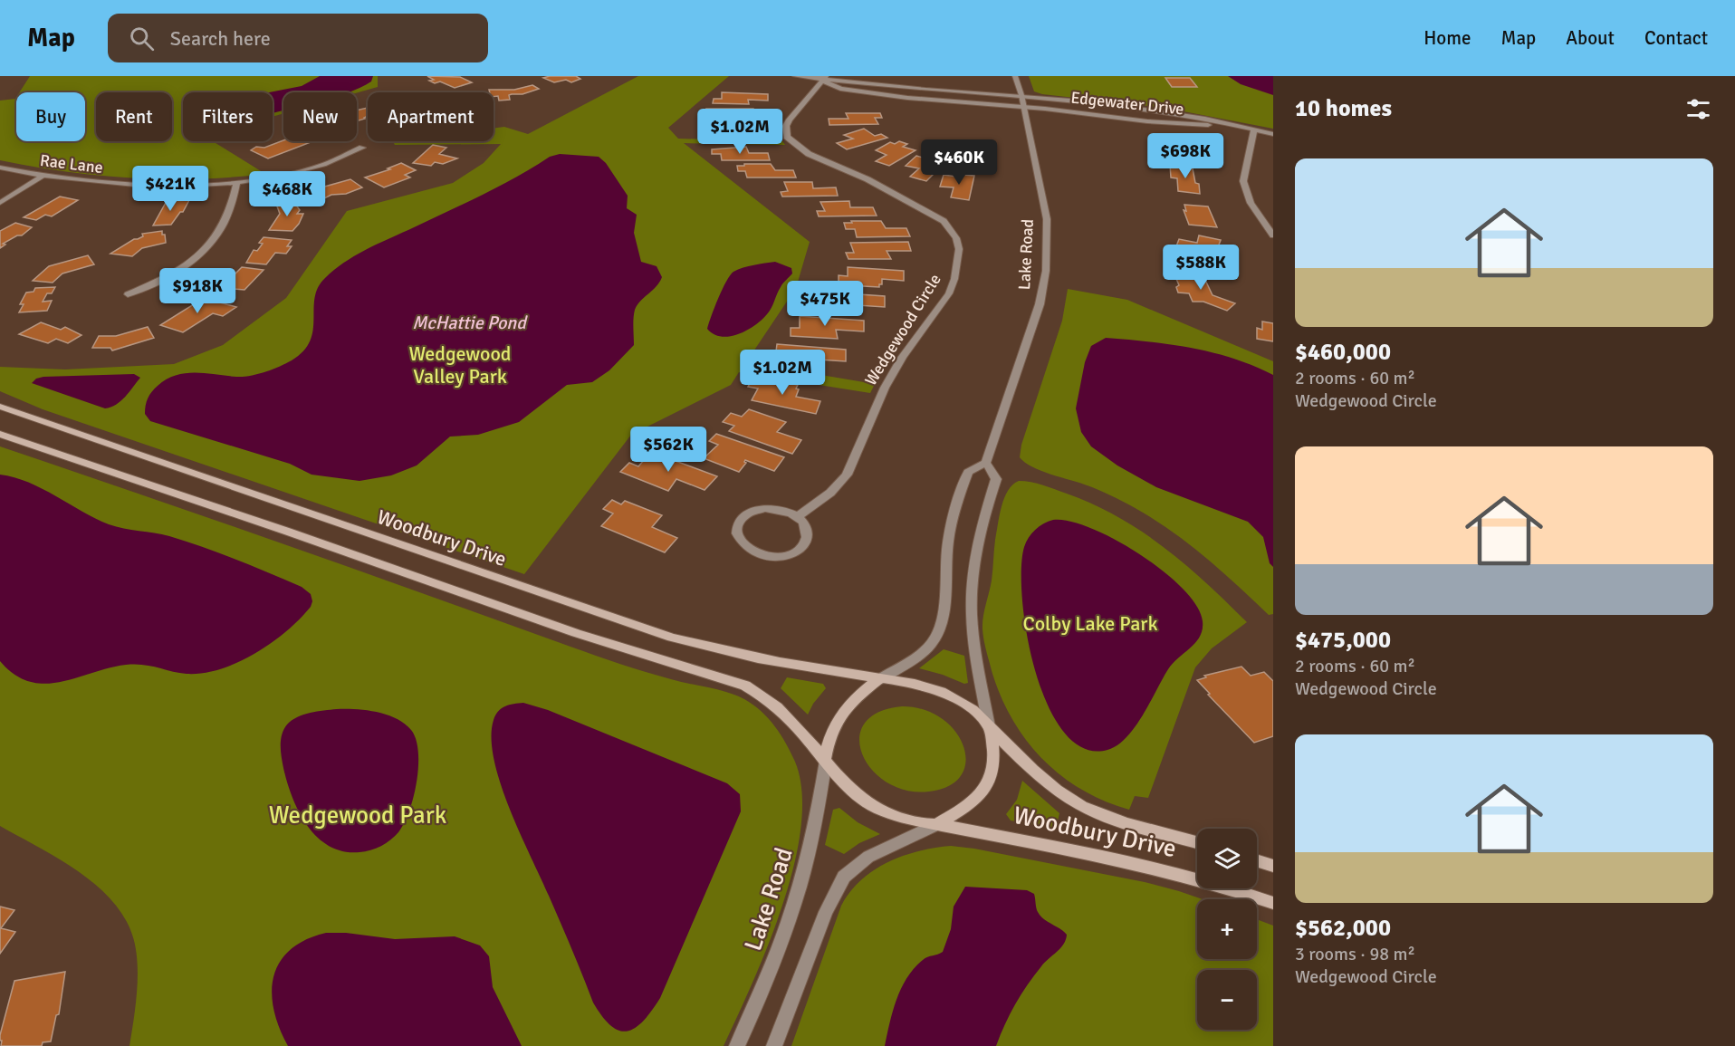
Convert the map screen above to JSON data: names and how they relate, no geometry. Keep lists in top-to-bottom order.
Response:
{
  "streets": {
    "main road": ["Woodbury Drive"],
    "street": [
      "Edgewater Drive",
      "Rae Lane",
      "Lake Road",
      "Wedgewood Circle"
    ]
  },
  "crossings": [
    ["Edgewater Drive", "Lake Road"],
    ["Edgewater Drive", "Wedgewood Circle"],
    ["Lake Road", "Woodbury Drive"]
  ],
  "water": ["McHattie Pond"],
  "parks": ["Wedgewood Valley Park", "Colby Lake Park", "Wedgewood Park"],
  "page": {
    "header": "Map",
    "search": "Search here",
    "nav": [
      "Home",
      "Map",
      "About",
      "Contact"
    ],
    "heading": "10 homes",
    "chip": [
      "Buy",
      "Rent",
      "Filters",
      "New",
      "Apartment"
    ],
    "price": [
      "$1.02M",
      "$698K",
      "$460K",
      "$421K",
      "$468K",
      "$588K",
      "$918K",
      "$475K",
      "$1.02M",
      "$562K"
    ],
    "list": [
      {
        "name": "$460,000",
        "note": "2 rooms · 60 m² · Wedgewood Circle"
      },
      {
        "name": "$475,000",
        "note": "2 rooms · 60 m² · Wedgewood Circle"
      },
      {
        "name": "$562,000",
        "note": "3 rooms · 98 m² · Wedgewood Circle"
      }
    ],
    "map_buttons": ["+", "−"]
  }
}
